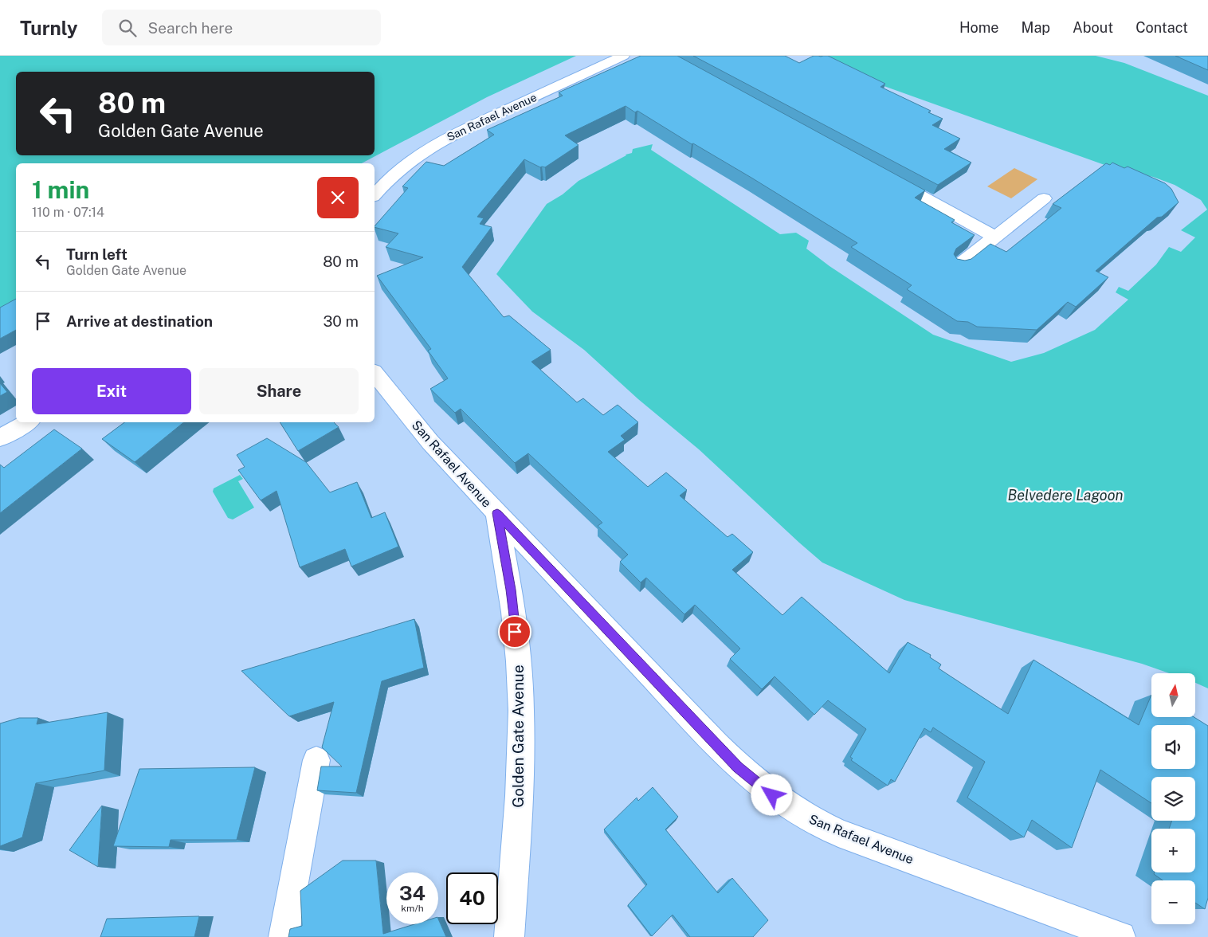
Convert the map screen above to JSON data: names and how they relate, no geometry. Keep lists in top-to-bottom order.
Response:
{
  "streets": {
    "street": ["San Rafael Avenue", "Golden Gate Avenue"]
  },
  "crossings": [
    ["San Rafael Avenue", "Golden Gate Avenue"]
  ],
  "water": ["Belvedere Lagoon"],
  "north": "top",
  "page": {
    "header": "Turnly",
    "search": "Search here",
    "nav": [
      "Home",
      "Map",
      "About",
      "Contact"
    ],
    "turn": ["80 m", "Golden Gate Avenue"],
    "heading": ["1 min", "110 m · 07:14"],
    "list": [
      {
        "name": "Turn left",
        "note": "Golden Gate Avenue",
        "value": "80 m"
      },
      {
        "name": "Arrive at destination",
        "value": "30 m"
      }
    ],
    "buttons": ["Exit", "Share"],
    "map_buttons": ["+", "−"],
    "speed": "34 km/h",
    "limit": "40"
  }
}
